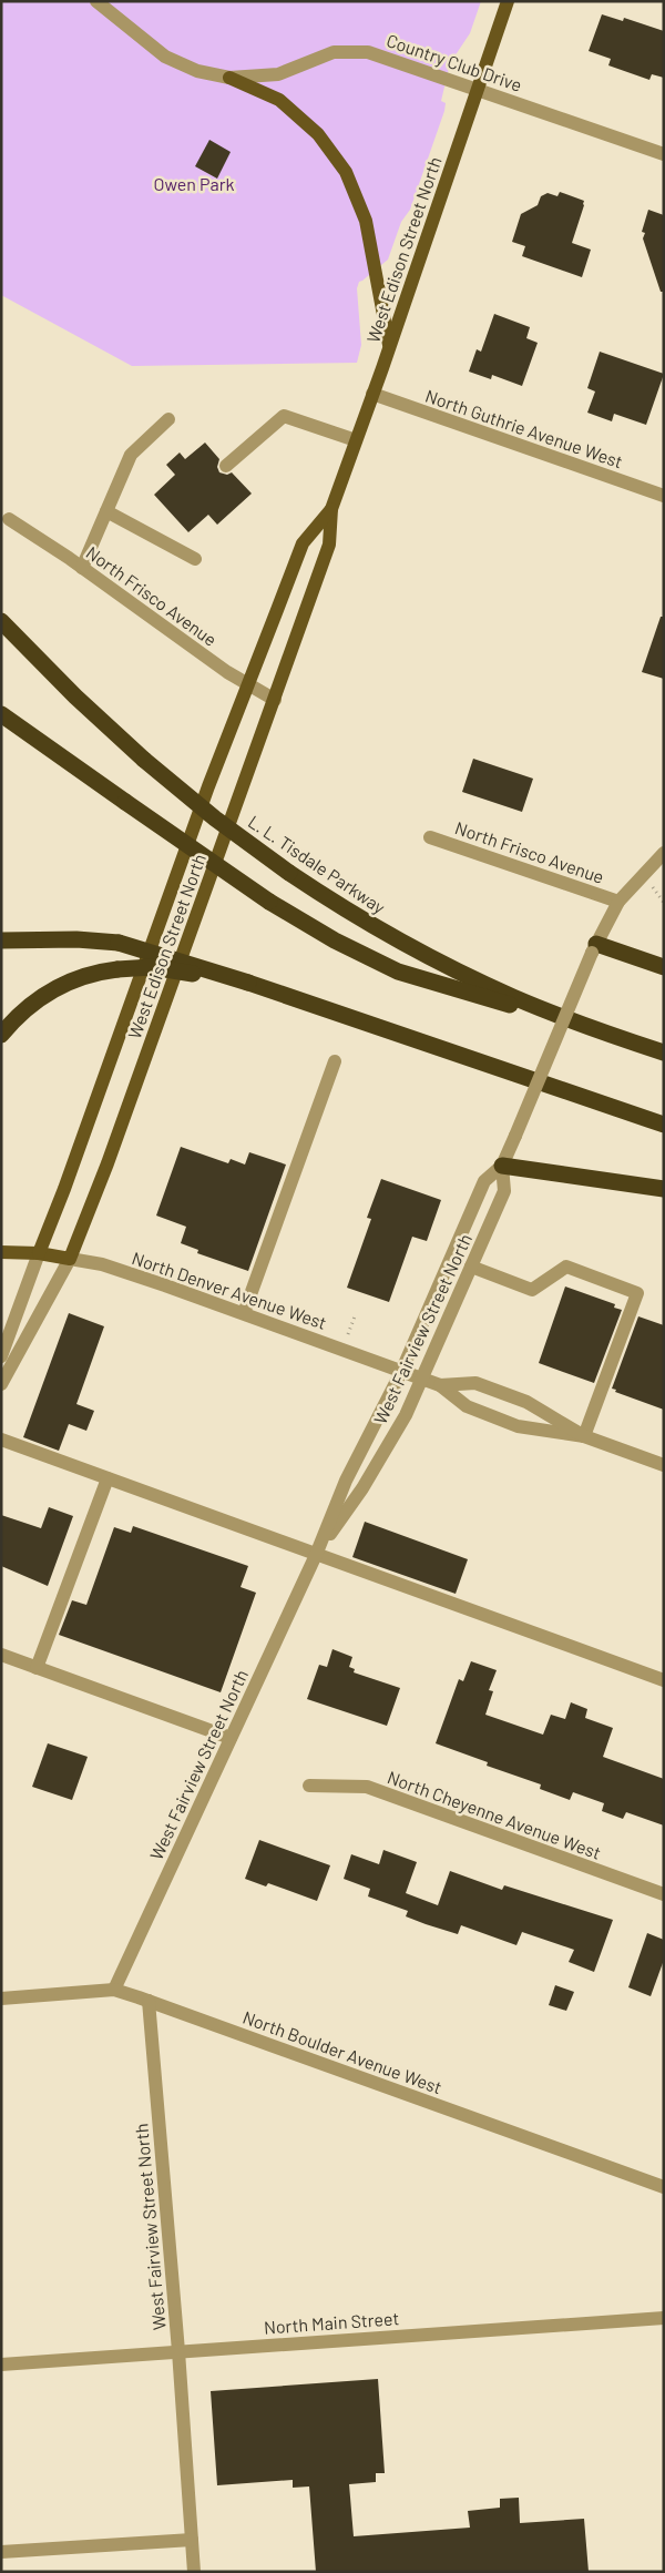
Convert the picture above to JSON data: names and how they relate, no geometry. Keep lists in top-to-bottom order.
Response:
{
  "streets": {
    "highway": ["L. L. Tisdale Parkway"],
    "main road": ["West Edison Street North", "North Denver Avenue West"],
    "street": [
      "Country Club Drive",
      "North Guthrie Avenue West",
      "North Frisco Avenue",
      "West Fairview Street North",
      "North Cheyenne Avenue West",
      "North Boulder Avenue West",
      "North Main Street"
    ]
  },
  "crossings": [
    ["Country Club Drive", "West Edison Street North"],
    ["West Edison Street North", "North Guthrie Avenue West"],
    ["West Edison Street North", "North Frisco Avenue"],
    ["West Edison Street North", "North Denver Avenue West"],
    ["North Frisco Avenue", "West Fairview Street North"],
    ["North Denver Avenue West", "West Fairview Street North"],
    ["West Fairview Street North", "North Boulder Avenue West"],
    ["West Fairview Street North", "North Main Street"]
  ],
  "parks": ["Owen Park"]
}
